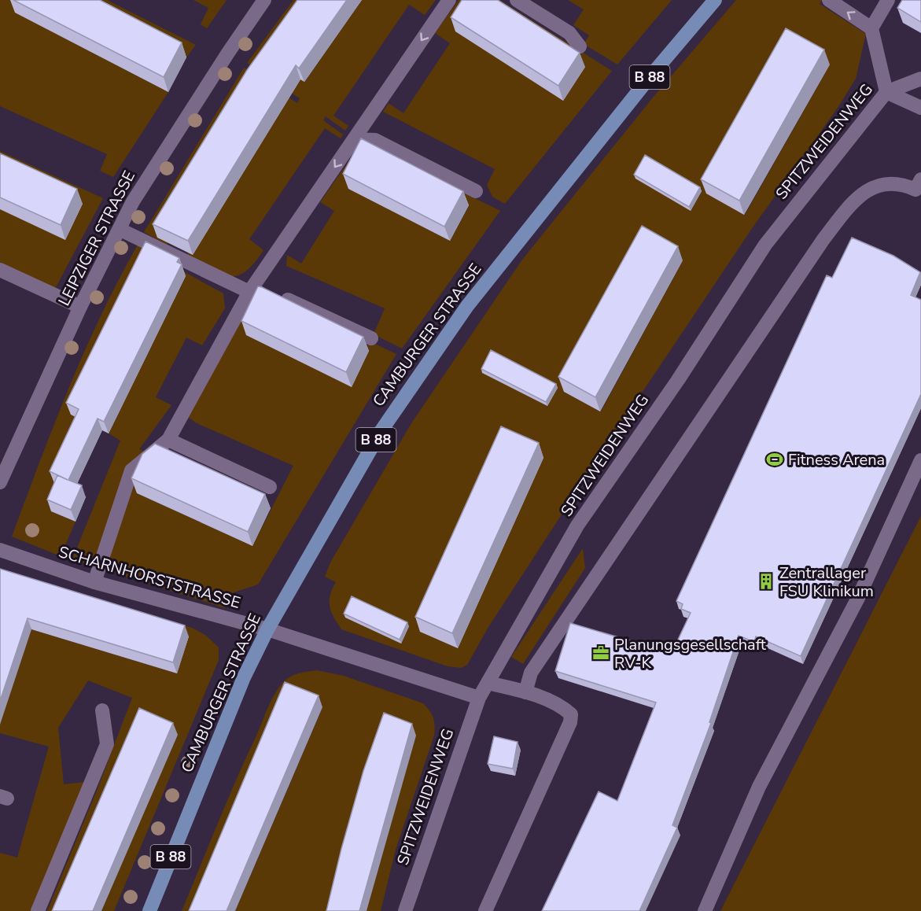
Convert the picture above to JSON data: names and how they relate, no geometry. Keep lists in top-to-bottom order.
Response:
{
  "streets": {
    "main road": ["B 88", "CAMBURGER STRASSE"],
    "street": ["SPITZWEIDENWEG", "LEIPZIGER STRASSE", "SCHARNHORSTSTRASSE"]
  },
  "crossings": [
    ["SPITZWEIDENWEG", "SCHARNHORSTSTRASSE"],
    ["CAMBURGER STRASSE", "SCHARNHORSTSTRASSE"]
  ],
  "places": {
    "sports": ["Fitness Arena"],
    "building": ["Zentrallager FSU Klinikum"],
    "office": ["Planungsgesellschaft RV-K"]
  }
}
